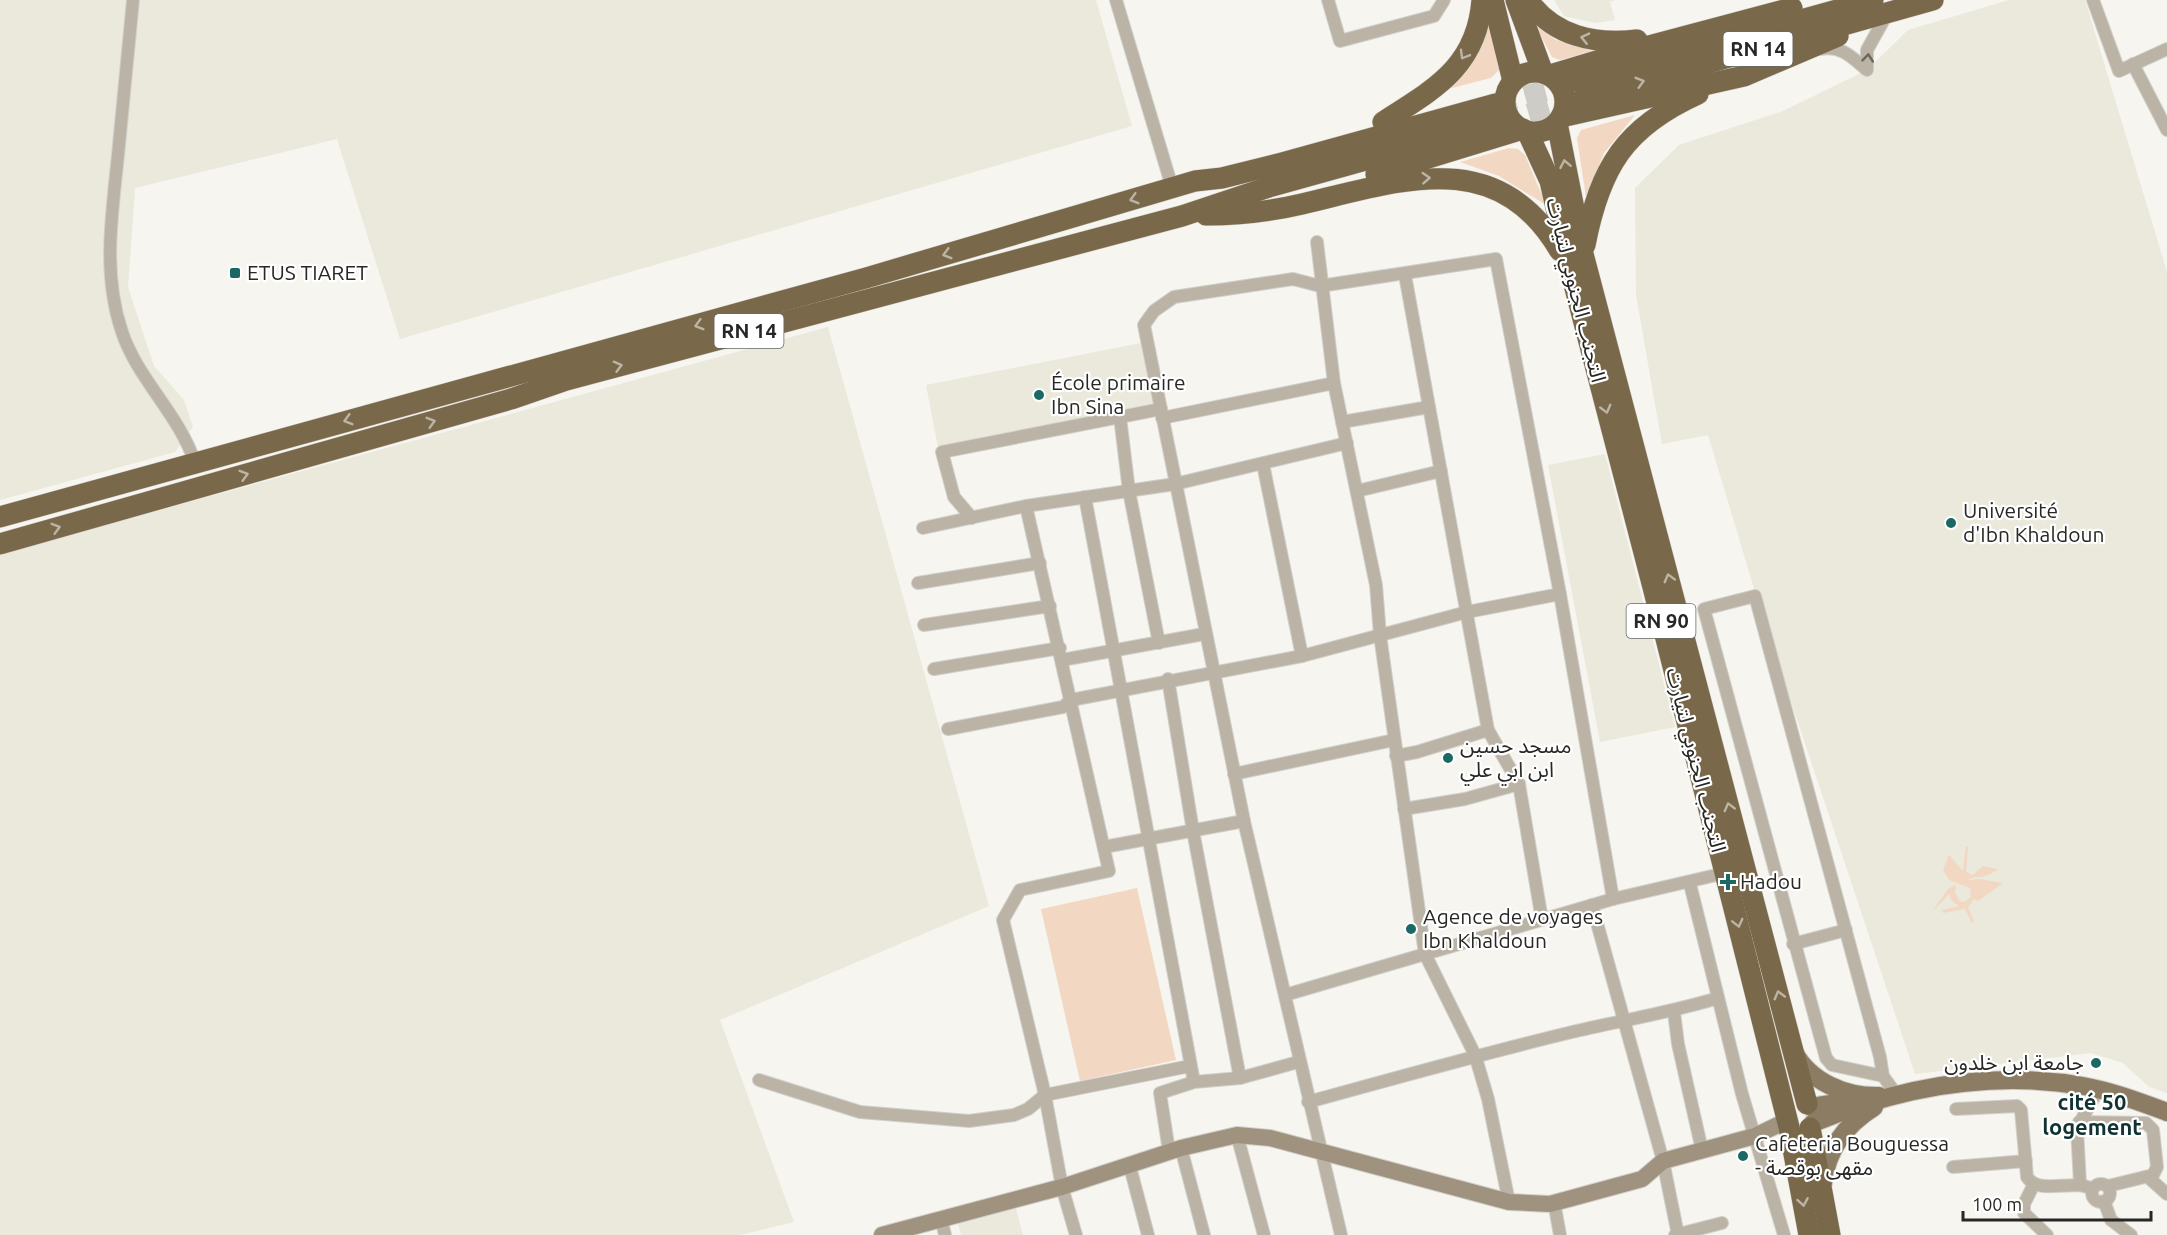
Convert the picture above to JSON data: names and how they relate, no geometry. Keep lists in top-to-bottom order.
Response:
{
  "streets": {
    "highway": ["RN 14", "التجنب الجنوبي لتيارت", "RN 90"]
  },
  "crossings": [
    ["RN 14", "التجنب الجنوبي لتيارت"]
  ],
  "districts": ["cité 50 logement"],
  "places": {
    "transit": ["ETUS TIARET"],
    "other": [
      "École primaire Ibn Sina",
      "Université d'Ibn Khaldoun",
      "مسجد حسين ابن ابي علي",
      "Agence de voyages Ibn Khaldoun",
      "جامعة ابن خلدون",
      "Cafeteria Bouguessa - مقهى بوقصة"
    ],
    "health": ["Hadou"]
  },
  "scale_bar": "100 m"
}
